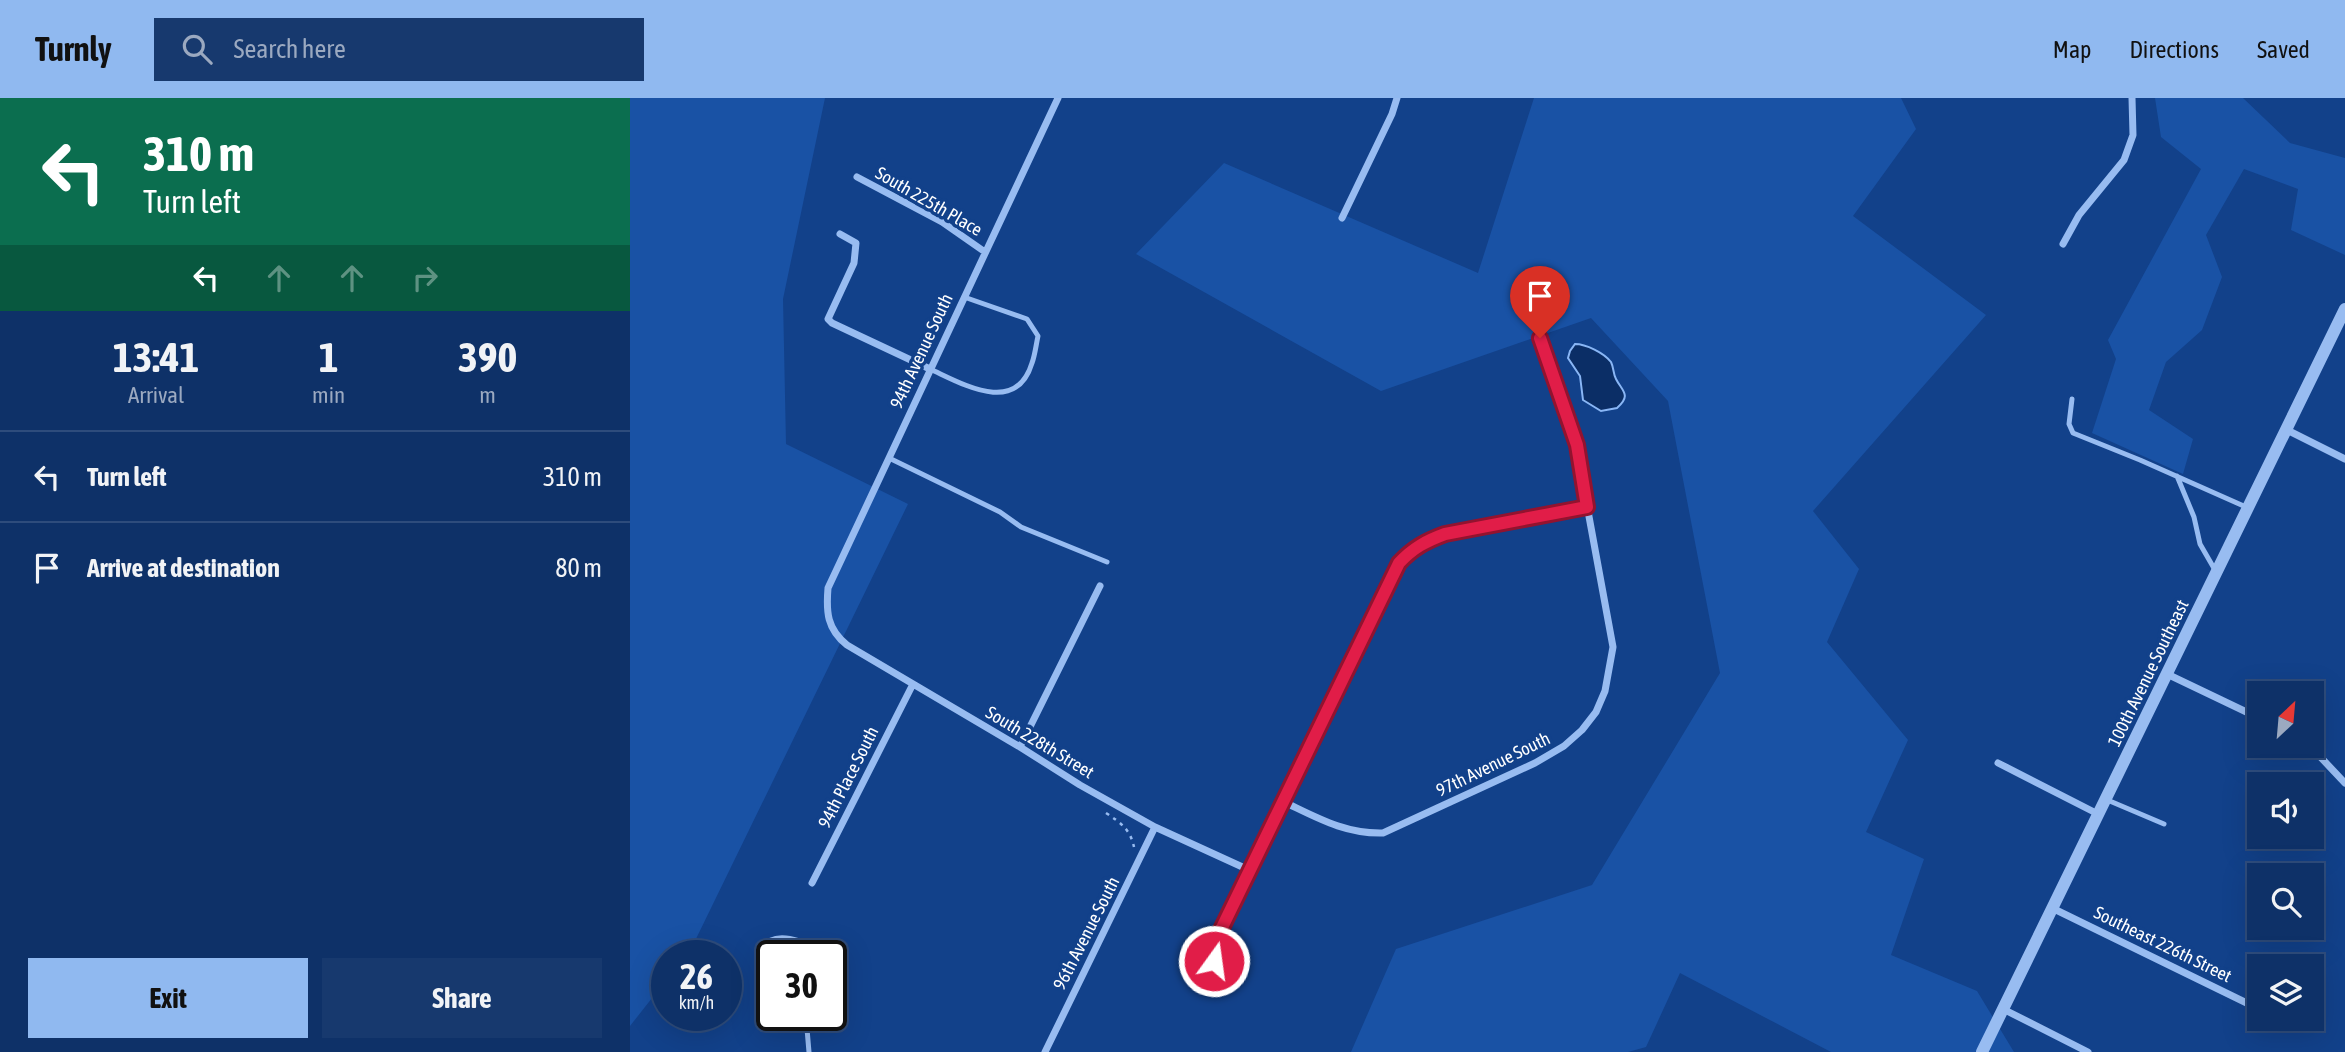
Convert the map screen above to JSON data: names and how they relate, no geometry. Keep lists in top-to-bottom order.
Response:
{
  "streets": {
    "street": [
      "South 225th Place",
      "94th Avenue South",
      "100th Avenue Southeast",
      "South 228th Street",
      "97th Avenue South",
      "94th Place South",
      "96th Avenue South",
      "Southeast 226th Street"
    ]
  },
  "crossings": [
    ["South 225th Place", "94th Avenue South"],
    ["94th Avenue South", "South 228th Street"],
    ["100th Avenue Southeast", "Southeast 226th Street"],
    ["South 228th Street", "94th Place South"],
    ["South 228th Street", "96th Avenue South"]
  ],
  "north": "top right",
  "page": {
    "header": "Turnly",
    "search": "Search here",
    "nav": ["Map", "Directions", "Saved"],
    "turn": ["310 m", "Turn left"],
    "eta": [
      "13:41",
      "Arrival",
      "1",
      "min",
      "390",
      "m"
    ],
    "list": [
      {
        "name": "Turn left",
        "value": "310 m"
      },
      {
        "name": "Arrive at destination",
        "value": "80 m"
      }
    ],
    "speed": "26 km/h",
    "limit": "30",
    "buttons": ["Exit", "Share"]
  }
}
